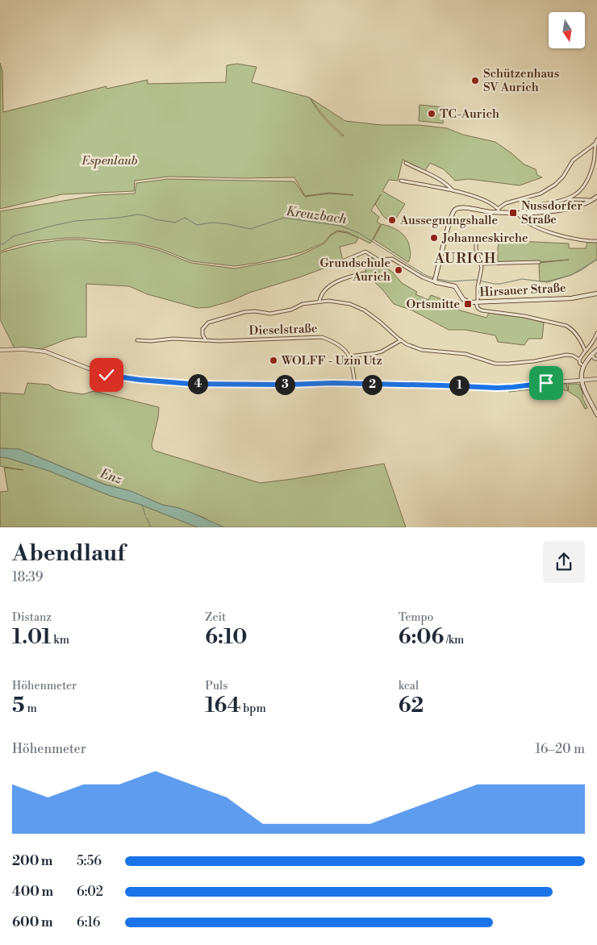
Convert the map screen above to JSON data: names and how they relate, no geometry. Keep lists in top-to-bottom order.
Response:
{
  "streets": {
    "main road": ["Hirsauer Straße"],
    "street": ["Dieselstraße"]
  },
  "districts": ["AURICH"],
  "water": ["Kreuzbach", "Enz"],
  "parks": ["Espenlaub"],
  "places": {
    "other": [
      "Schützenhaus SV Aurich",
      "TC-Aurich",
      "Aussegnungshalle",
      "Johanneskirche",
      "Grundschule Aurich",
      "WOLFF - Uzin Utz"
    ],
    "transit": ["Nussdorfer Straße", "Ortsmitte"]
  },
  "north": "bottom",
  "page": {
    "pins": [
      "4",
      "2",
      "3",
      "1"
    ],
    "heading": ["Abendlauf", "18:39"],
    "stats": [
      ["Distanz", "1.01 km"],
      ["Zeit", "6:10"],
      ["Tempo", "6:06 /km"],
      ["Höhenmeter", "5 m"],
      ["Puls", "164 bpm"],
      ["kcal", "62"]
    ],
    "chart": ["Höhenmeter", "16–20 m"],
    "list": [
      {
        "name": "200 m",
        "note": "5:56"
      },
      {
        "name": "400 m",
        "note": "6:02"
      },
      {
        "name": "600 m",
        "note": "6:16"
      }
    ]
  }
}
